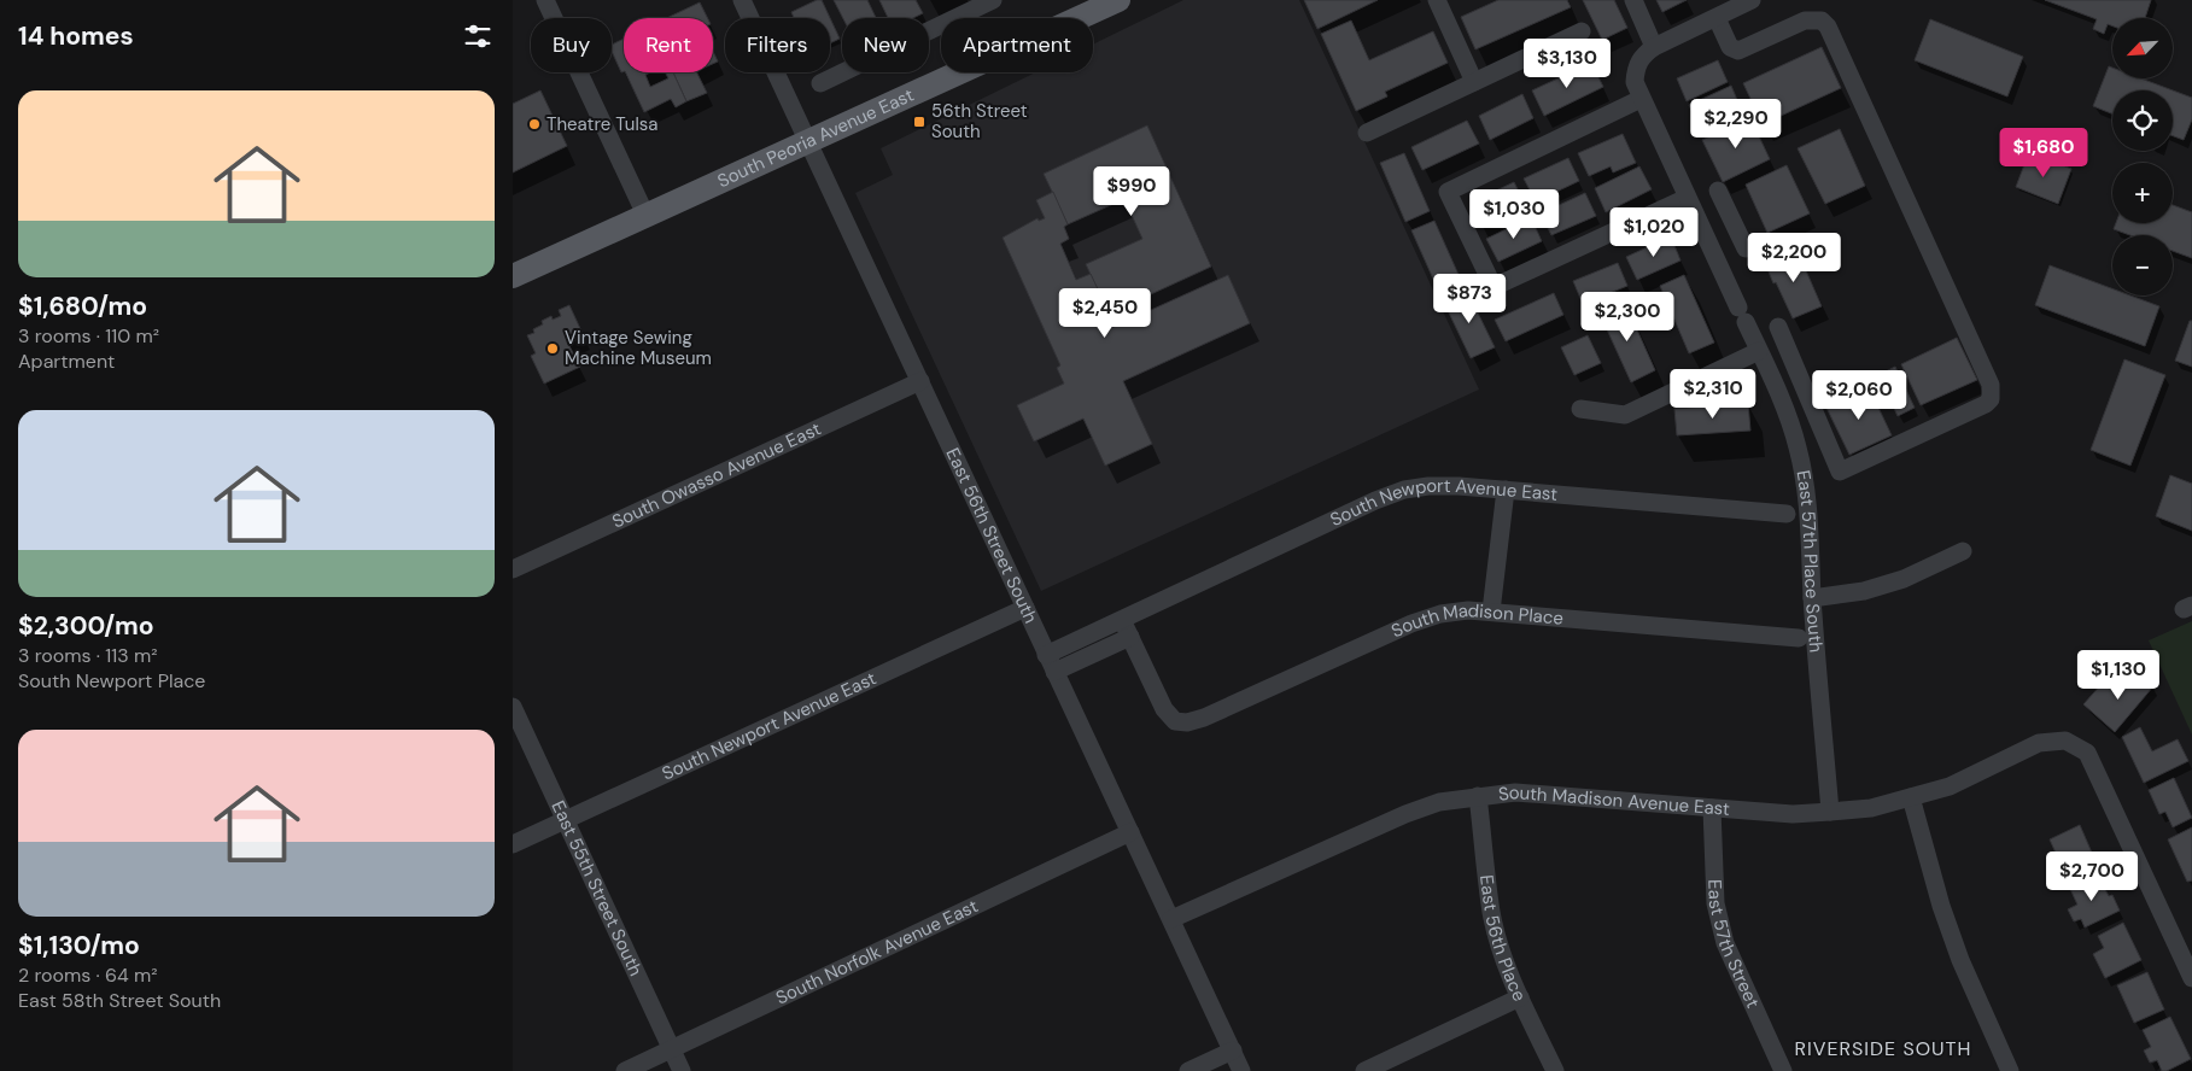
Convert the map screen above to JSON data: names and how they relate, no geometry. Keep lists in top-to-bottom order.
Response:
{
  "streets": {
    "main road": ["South Peoria Avenue East"],
    "street": [
      "South Owasso Avenue East",
      "South Newport Avenue East",
      "East 56th Street South",
      "East 57th Place South",
      "South Madison Place",
      "South Madison Avenue East",
      "East 55th Street South",
      "East 56th Place",
      "East 57th Street",
      "South Norfolk Avenue East"
    ]
  },
  "crossings": [
    ["South Peoria Avenue East", "East 56th Street South"],
    ["South Owasso Avenue East", "East 56th Street South"],
    ["South Newport Avenue East", "East 56th Street South"],
    ["South Newport Avenue East", "East 55th Street South"],
    ["East 56th Street South", "South Madison Avenue East"],
    ["East 56th Street South", "South Norfolk Avenue East"],
    ["East 57th Place South", "South Madison Avenue East"],
    ["South Madison Avenue East", "East 56th Place"],
    ["South Madison Avenue East", "East 57th Street"],
    ["East 55th Street South", "South Norfolk Avenue East"]
  ],
  "districts": ["RIVERSIDE SOUTH"],
  "places": {
    "transit": ["56th Street South"],
    "other": ["Theatre Tulsa", "Vintage Sewing Machine Museum"]
  },
  "north": "bottom left",
  "page": {
    "heading": "14 homes",
    "map_buttons": ["+", "−"],
    "chip": [
      "Buy",
      "Rent",
      "Filters",
      "New",
      "Apartment"
    ],
    "price": [
      "$3,130",
      "$2,290",
      "$1,680",
      "$990",
      "$1,030",
      "$1,020",
      "$2,200",
      "$873",
      "$2,450",
      "$2,300",
      "$2,310",
      "$2,060",
      "$1,130",
      "$2,700"
    ],
    "list": [
      {
        "name": "$1,680/mo",
        "note": "3 rooms · 110 m² · Apartment"
      },
      {
        "name": "$2,300/mo",
        "note": "3 rooms · 113 m² · South Newport Place"
      },
      {
        "name": "$1,130/mo",
        "note": "2 rooms · 64 m² · East 58th Street South"
      }
    ]
  }
}
